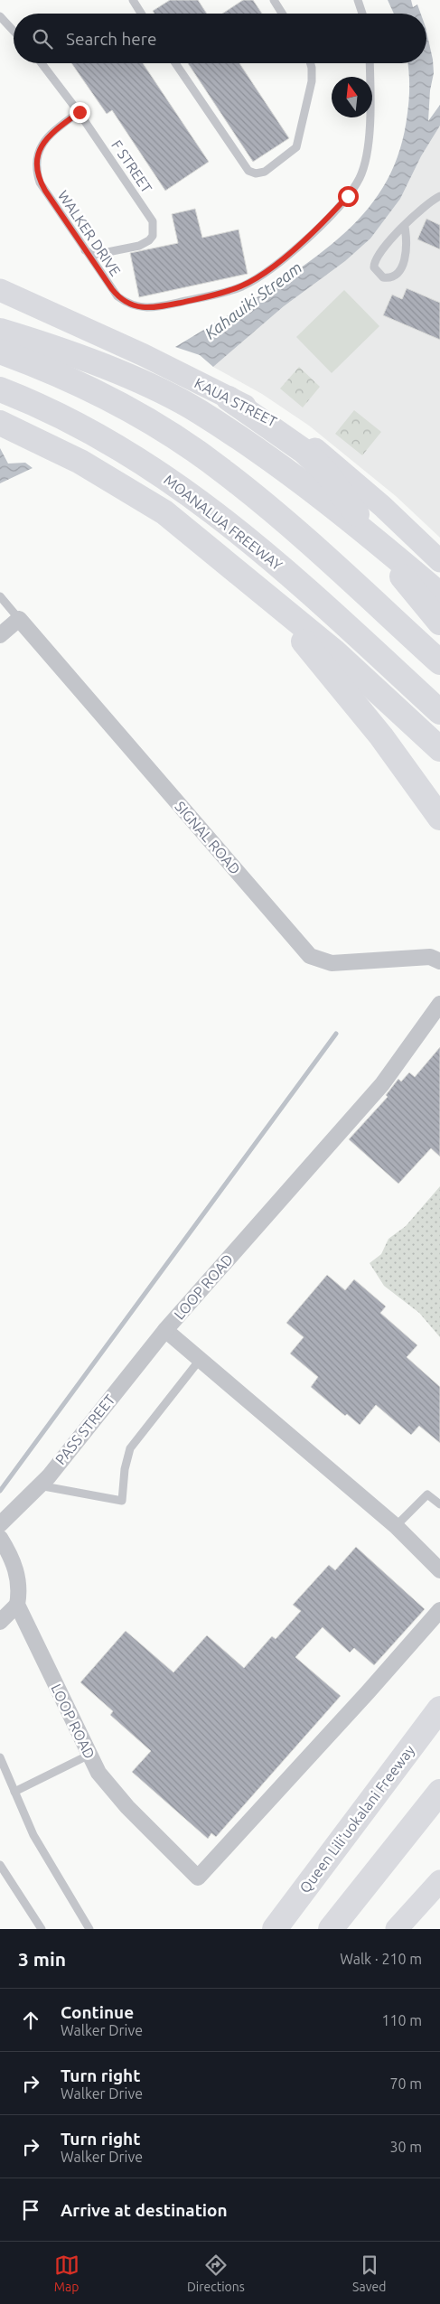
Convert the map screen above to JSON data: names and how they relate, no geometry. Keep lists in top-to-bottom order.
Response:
{
  "streets": {
    "highway": ["MOANALUA FREEWAY", "Queen Liliʻuokalani Freeway"],
    "street": [
      "KAUA STREET",
      "SIGNAL ROAD",
      "LOOP ROAD",
      "PASS STREET"
    ],
    "lane": ["F STREET", "WALKER DRIVE"]
  },
  "crossings": [
    ["F STREET", "WALKER DRIVE"],
    ["LOOP ROAD", "PASS STREET"]
  ],
  "water": ["Kahauiki Stream"],
  "north": "top",
  "page": {
    "search": "Search here",
    "heading": ["3 min", "Walk · 210 m"],
    "list": [
      ["Continue", "Walker Drive", "110 m"],
      ["Turn right", "Walker Drive", "70 m"],
      ["Turn right", "Walker Drive", "30 m"],
      "Arrive at destination"
    ],
    "nav": ["Map", "Directions", "Saved"]
  }
}
